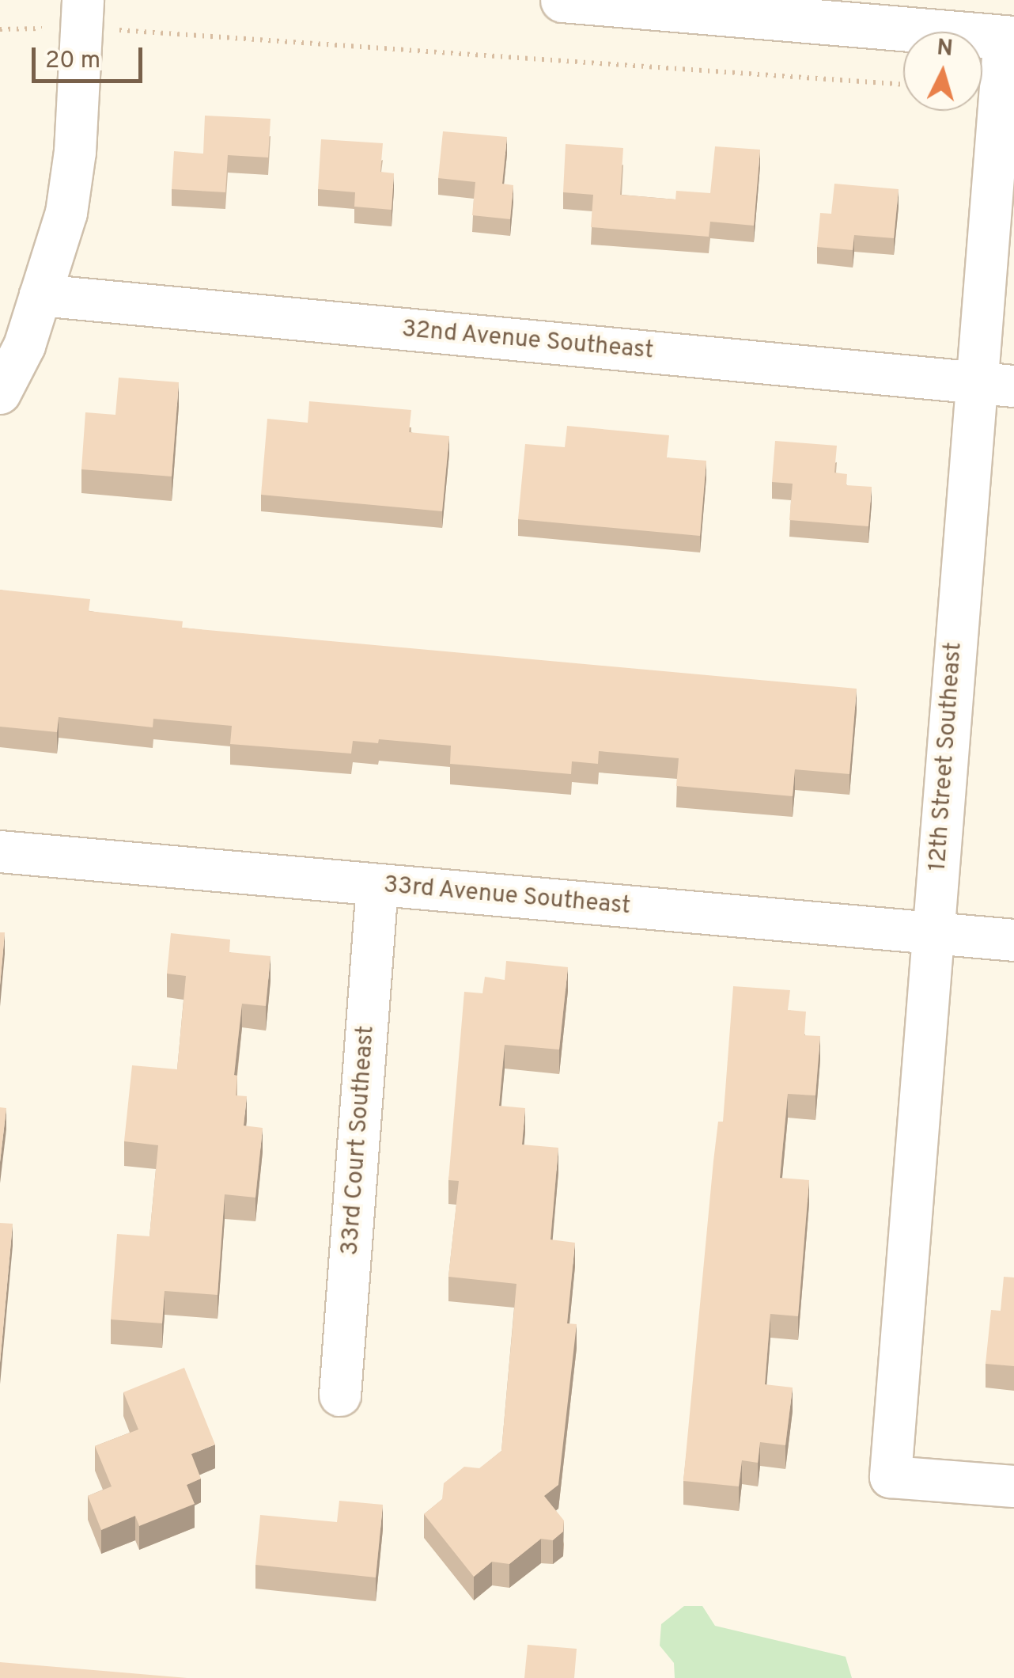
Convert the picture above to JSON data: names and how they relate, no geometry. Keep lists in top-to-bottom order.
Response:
{
  "streets": {
    "street": [
      "32nd Avenue Southeast",
      "12th Street Southeast",
      "33rd Avenue Southeast",
      "33rd Court Southeast"
    ]
  },
  "crossings": [
    ["32nd Avenue Southeast", "12th Street Southeast"],
    ["12th Street Southeast", "33rd Avenue Southeast"],
    ["33rd Avenue Southeast", "33rd Court Southeast"]
  ],
  "scale_bar": "20 m",
  "north": "top"
}
